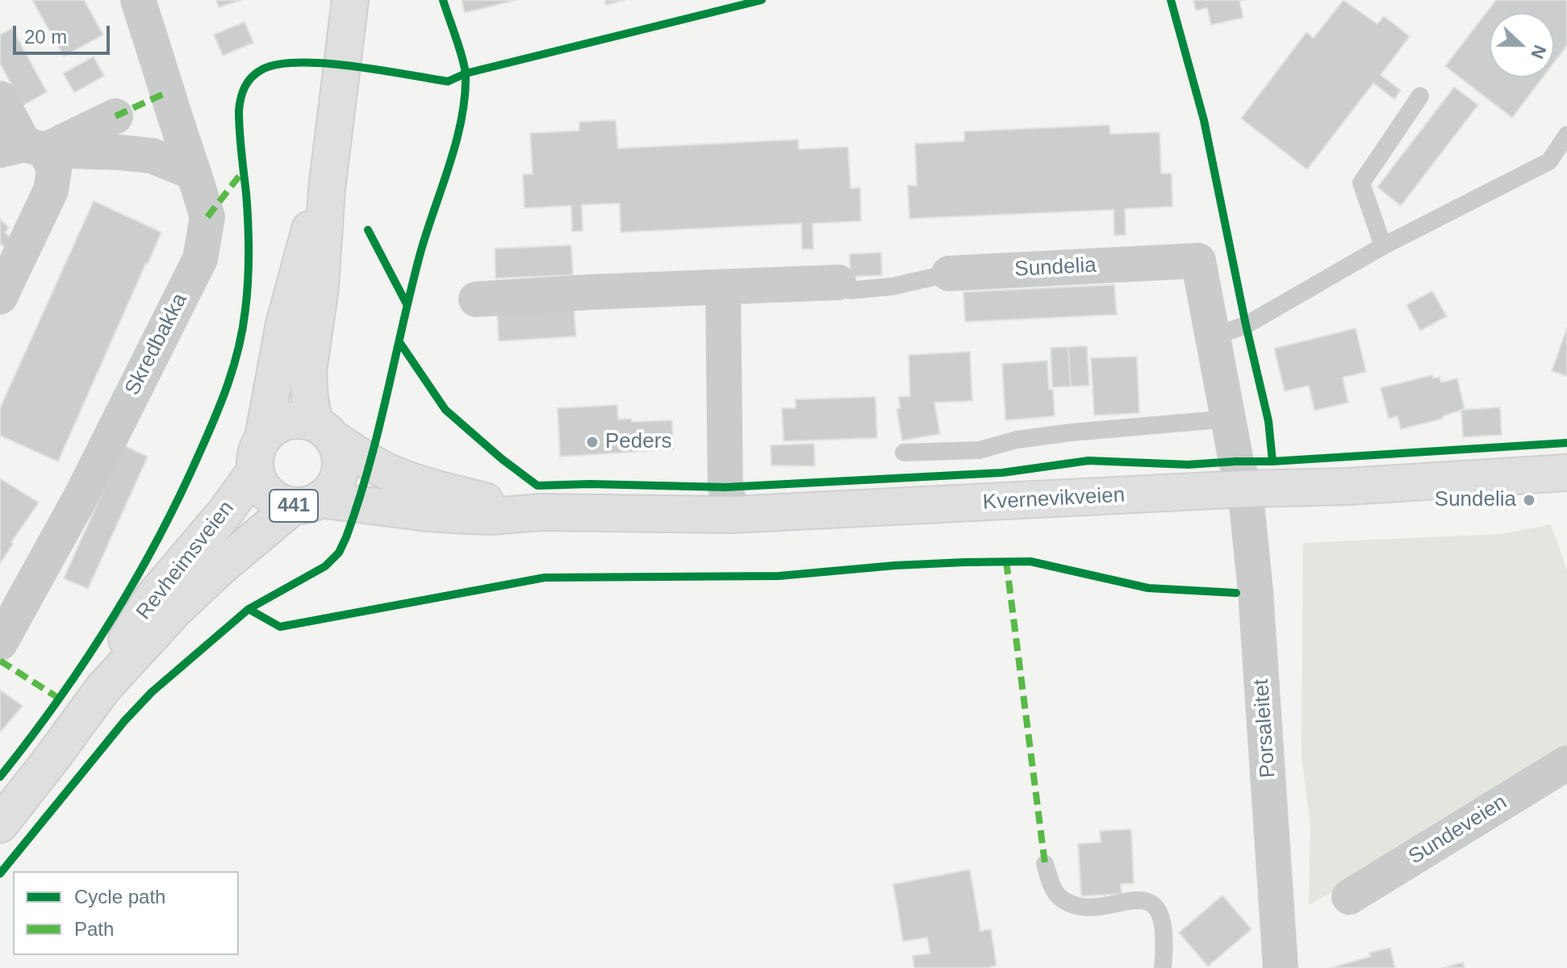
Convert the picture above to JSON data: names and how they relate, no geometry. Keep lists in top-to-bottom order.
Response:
{
  "streets": {
    "main road": ["Kvernevikveien", "441", "Revheimsveien"],
    "street": [
      "Sundelia",
      "Skredbakka",
      "Porsaleitet",
      "Sundeveien"
    ]
  },
  "crossings": [
    ["Sundelia", "Kvernevikveien"],
    ["Sundelia", "Porsaleitet"],
    ["Kvernevikveien", "441"],
    ["Kvernevikveien", "Revheimsveien"],
    ["Kvernevikveien", "Porsaleitet"],
    ["441", "Revheimsveien"]
  ],
  "places": ["Peders", "Sundelia"],
  "legend": ["Cycle path", "Path"],
  "scale_bar": "20 m",
  "north": "right"
}
